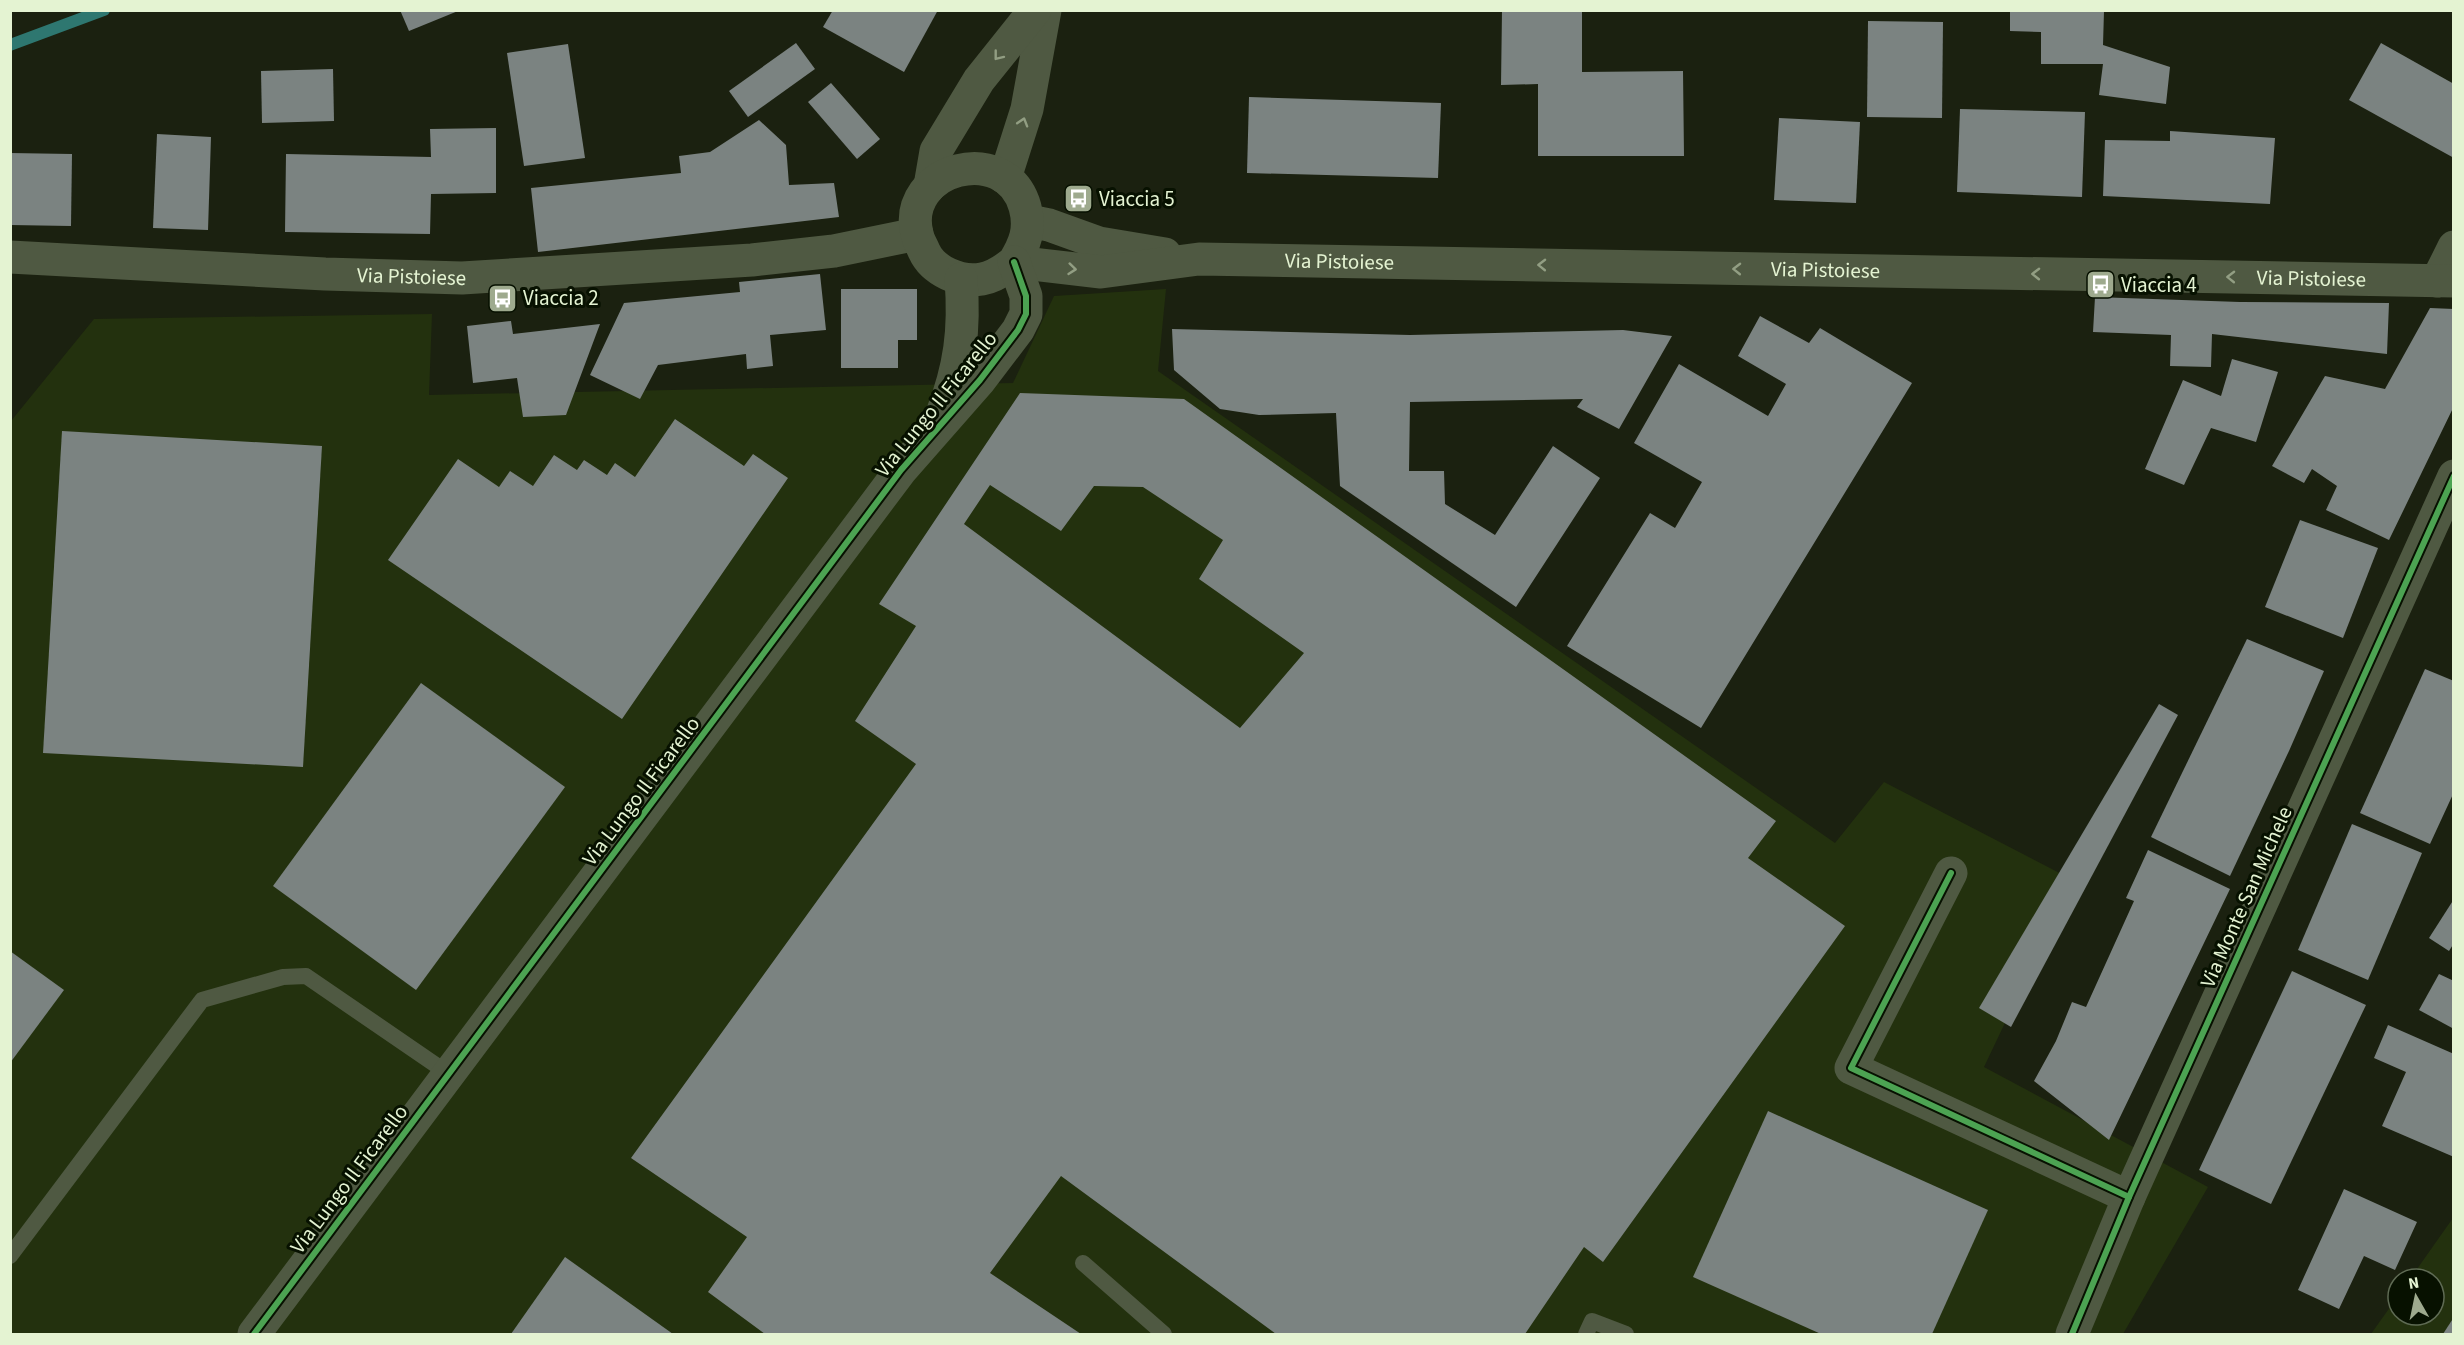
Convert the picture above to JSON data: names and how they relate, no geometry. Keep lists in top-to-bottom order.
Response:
{
  "streets": {
    "street": ["Via Pistoiese", "Via Lungo Il Ficarello", "Via Monte San Michele"]
  },
  "crossings": [
    ["Via Pistoiese", "Via Lungo Il Ficarello"]
  ],
  "places": {
    "bus stop": ["Viaccia 5", "Viaccia 4", "Viaccia 2"]
  },
  "north": "top"
}
